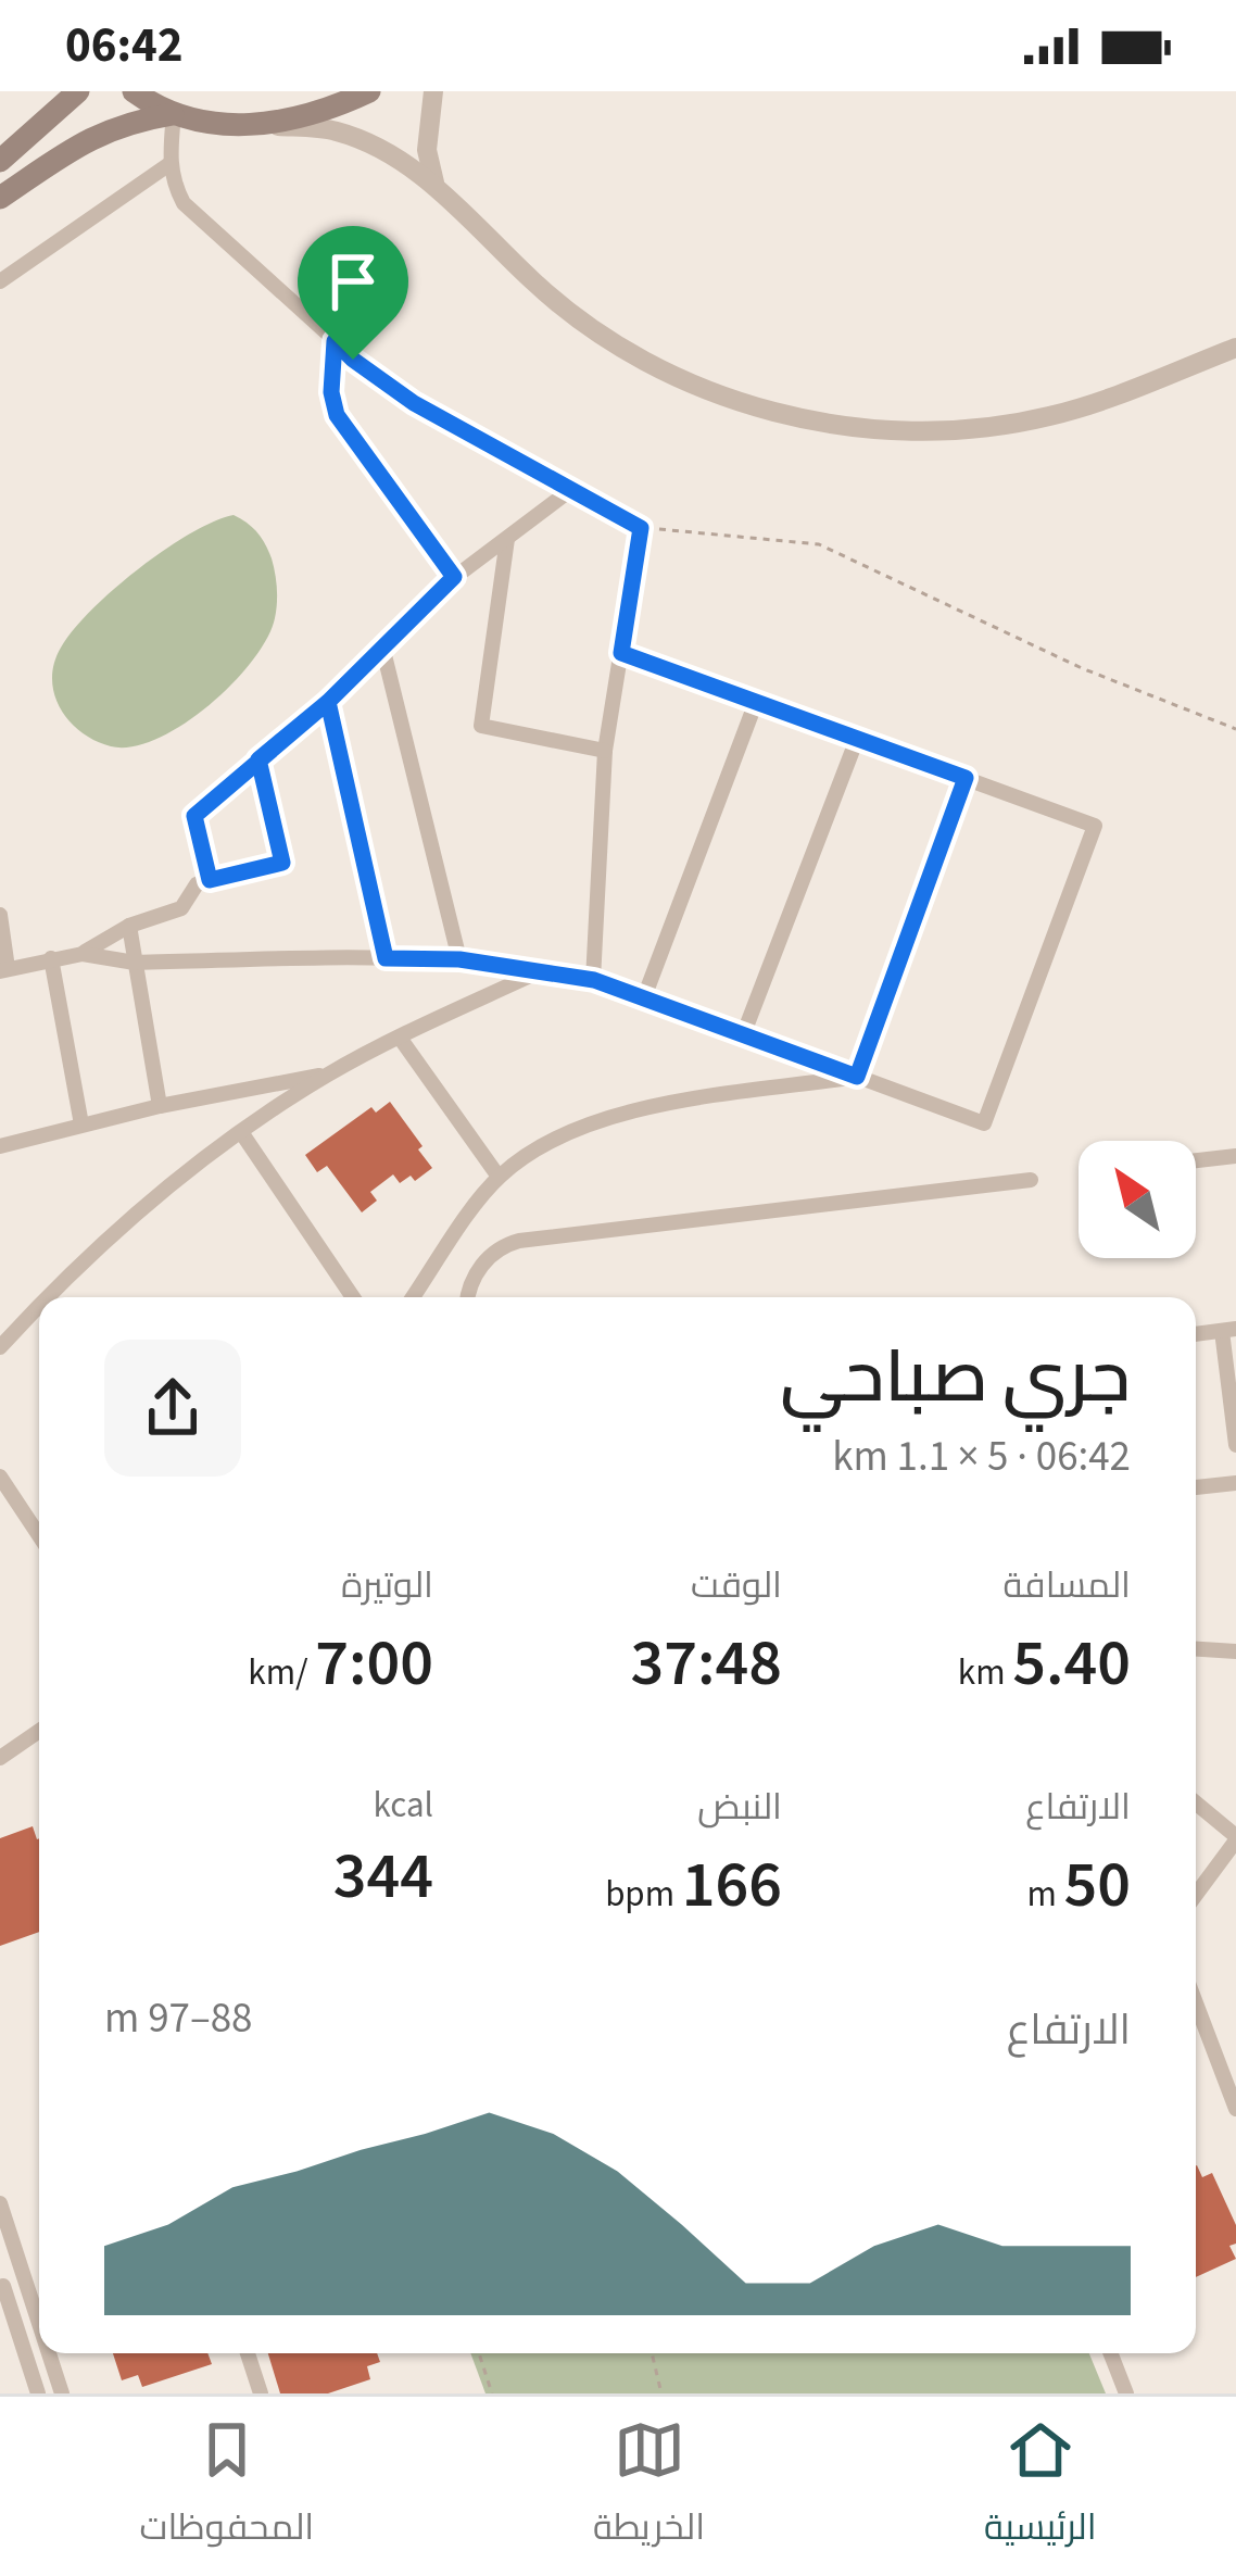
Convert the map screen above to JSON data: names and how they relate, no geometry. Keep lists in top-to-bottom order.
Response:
{
  "north": "top left",
  "page": {
    "status": "06:42",
    "heading": ["جري صباحي", "06:42 · 5 × 1.1 km"],
    "stats": [
      ["المسافة", "5.40 km"],
      ["الوقت", "37:48"],
      ["الوتيرة", "7:00 /km"],
      ["الارتفاع", "50 m"],
      ["النبض", "166 bpm"],
      ["kcal", "344"]
    ],
    "chart": ["الارتفاع", "88–97 m"],
    "tabs": ["الرئيسية", "الخريطة", "المحفوظات"]
  }
}
